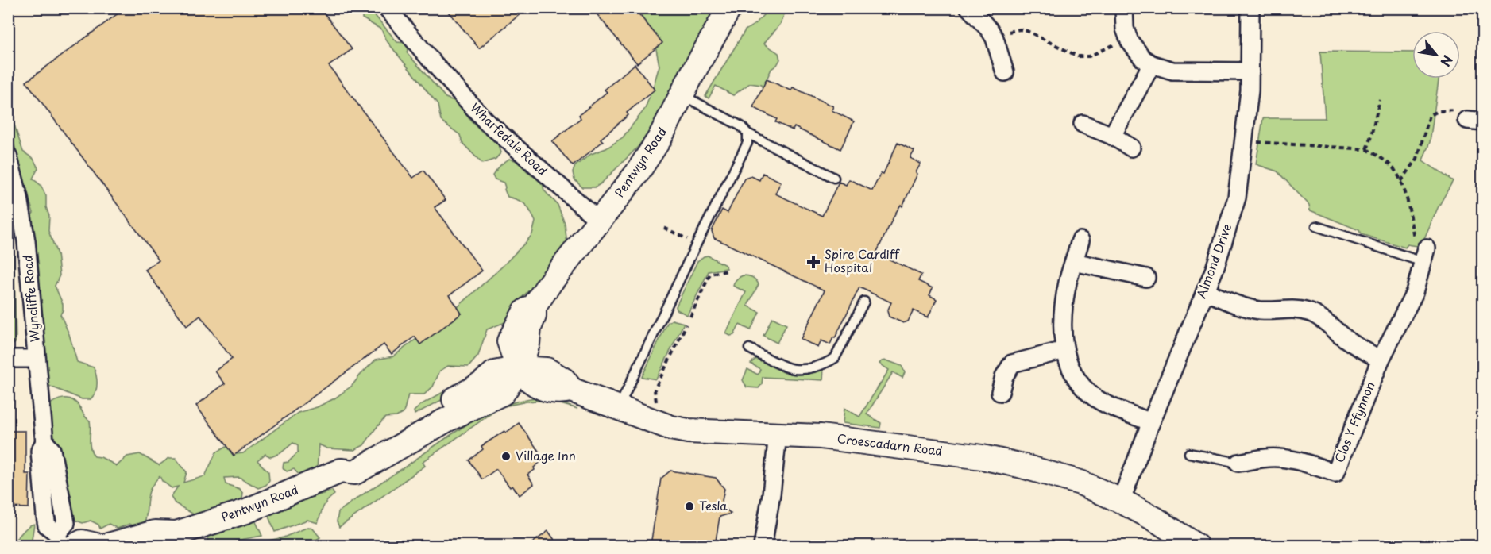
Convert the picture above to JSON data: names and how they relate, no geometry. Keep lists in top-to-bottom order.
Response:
{
  "streets": {
    "street": [
      "Wharfedale Road",
      "Pentwyn Road",
      "Almond Drive",
      "Wyncliffe Road",
      "Clos Y Ffynnon",
      "Croescadarn Road"
    ]
  },
  "crossings": [
    ["Wharfedale Road", "Pentwyn Road"],
    ["Pentwyn Road", "Croescadarn Road"],
    ["Almond Drive", "Croescadarn Road"]
  ],
  "places": {
    "health": ["Spire Cardiff Hospital"],
    "other": ["Village Inn", "Tesla"]
  },
  "north": "bottom right"
}
